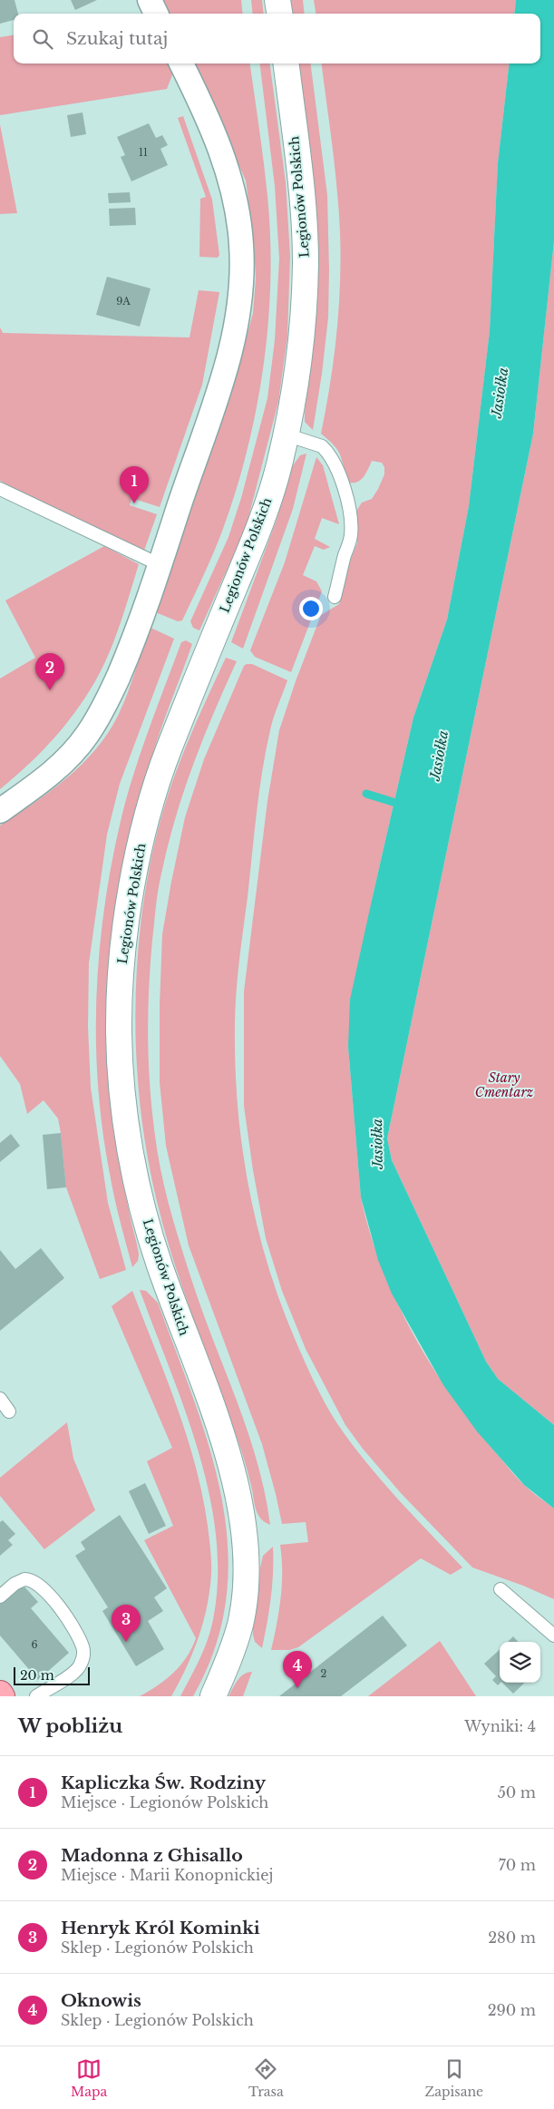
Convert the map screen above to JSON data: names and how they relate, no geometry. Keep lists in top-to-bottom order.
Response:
{
  "streets": {
    "main road": ["Legionów Polskich"]
  },
  "water": ["Jasiołka"],
  "parks": ["Stary Cmentarz"],
  "house_numbers": [
    "11",
    "9A",
    "6",
    "2"
  ],
  "scale_bar": "20 m",
  "page": {
    "search": "Szukaj tutaj",
    "pins": [
      "1",
      "2",
      "3",
      "4"
    ],
    "scale": "20 m",
    "heading": ["W pobliżu", "Wyniki: 4"],
    "list": [
      {
        "mark": "1",
        "name": "Kapliczka Św. Rodziny",
        "note": "Miejsce · Legionów Polskich",
        "value": "50 m"
      },
      {
        "mark": "2",
        "name": "Madonna z Ghisallo",
        "note": "Miejsce · Marii Konopnickiej",
        "value": "70 m"
      },
      {
        "mark": "3",
        "name": "Henryk Król Kominki",
        "note": "Sklep · Legionów Polskich",
        "value": "280 m"
      },
      {
        "mark": "4",
        "name": "Oknowis",
        "note": "Sklep · Legionów Polskich",
        "value": "290 m"
      }
    ],
    "nav": ["Mapa", "Trasa", "Zapisane"]
  }
}
